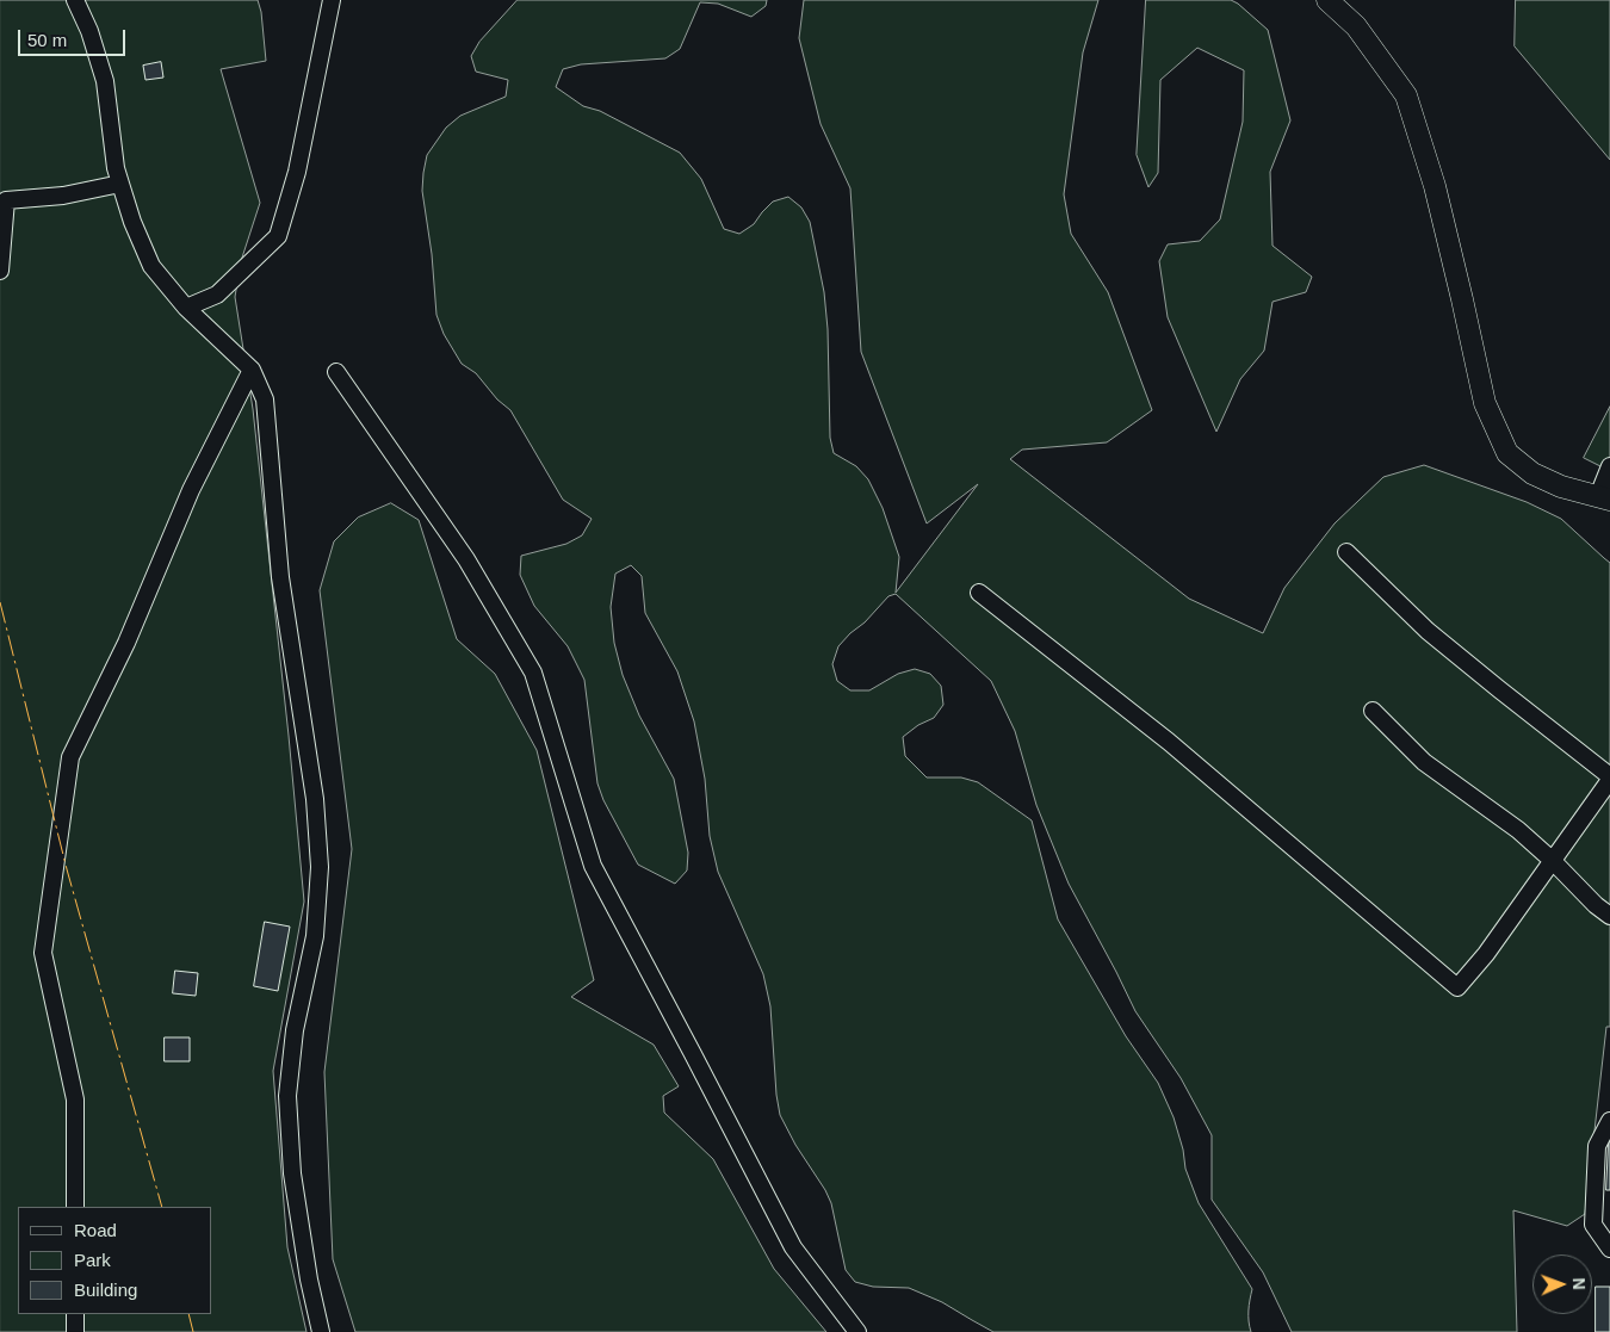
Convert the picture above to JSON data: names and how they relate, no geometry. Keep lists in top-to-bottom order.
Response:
{
  "legend": ["Road", "Park", "Building"],
  "scale_bar": "50 m",
  "north": "right"
}
